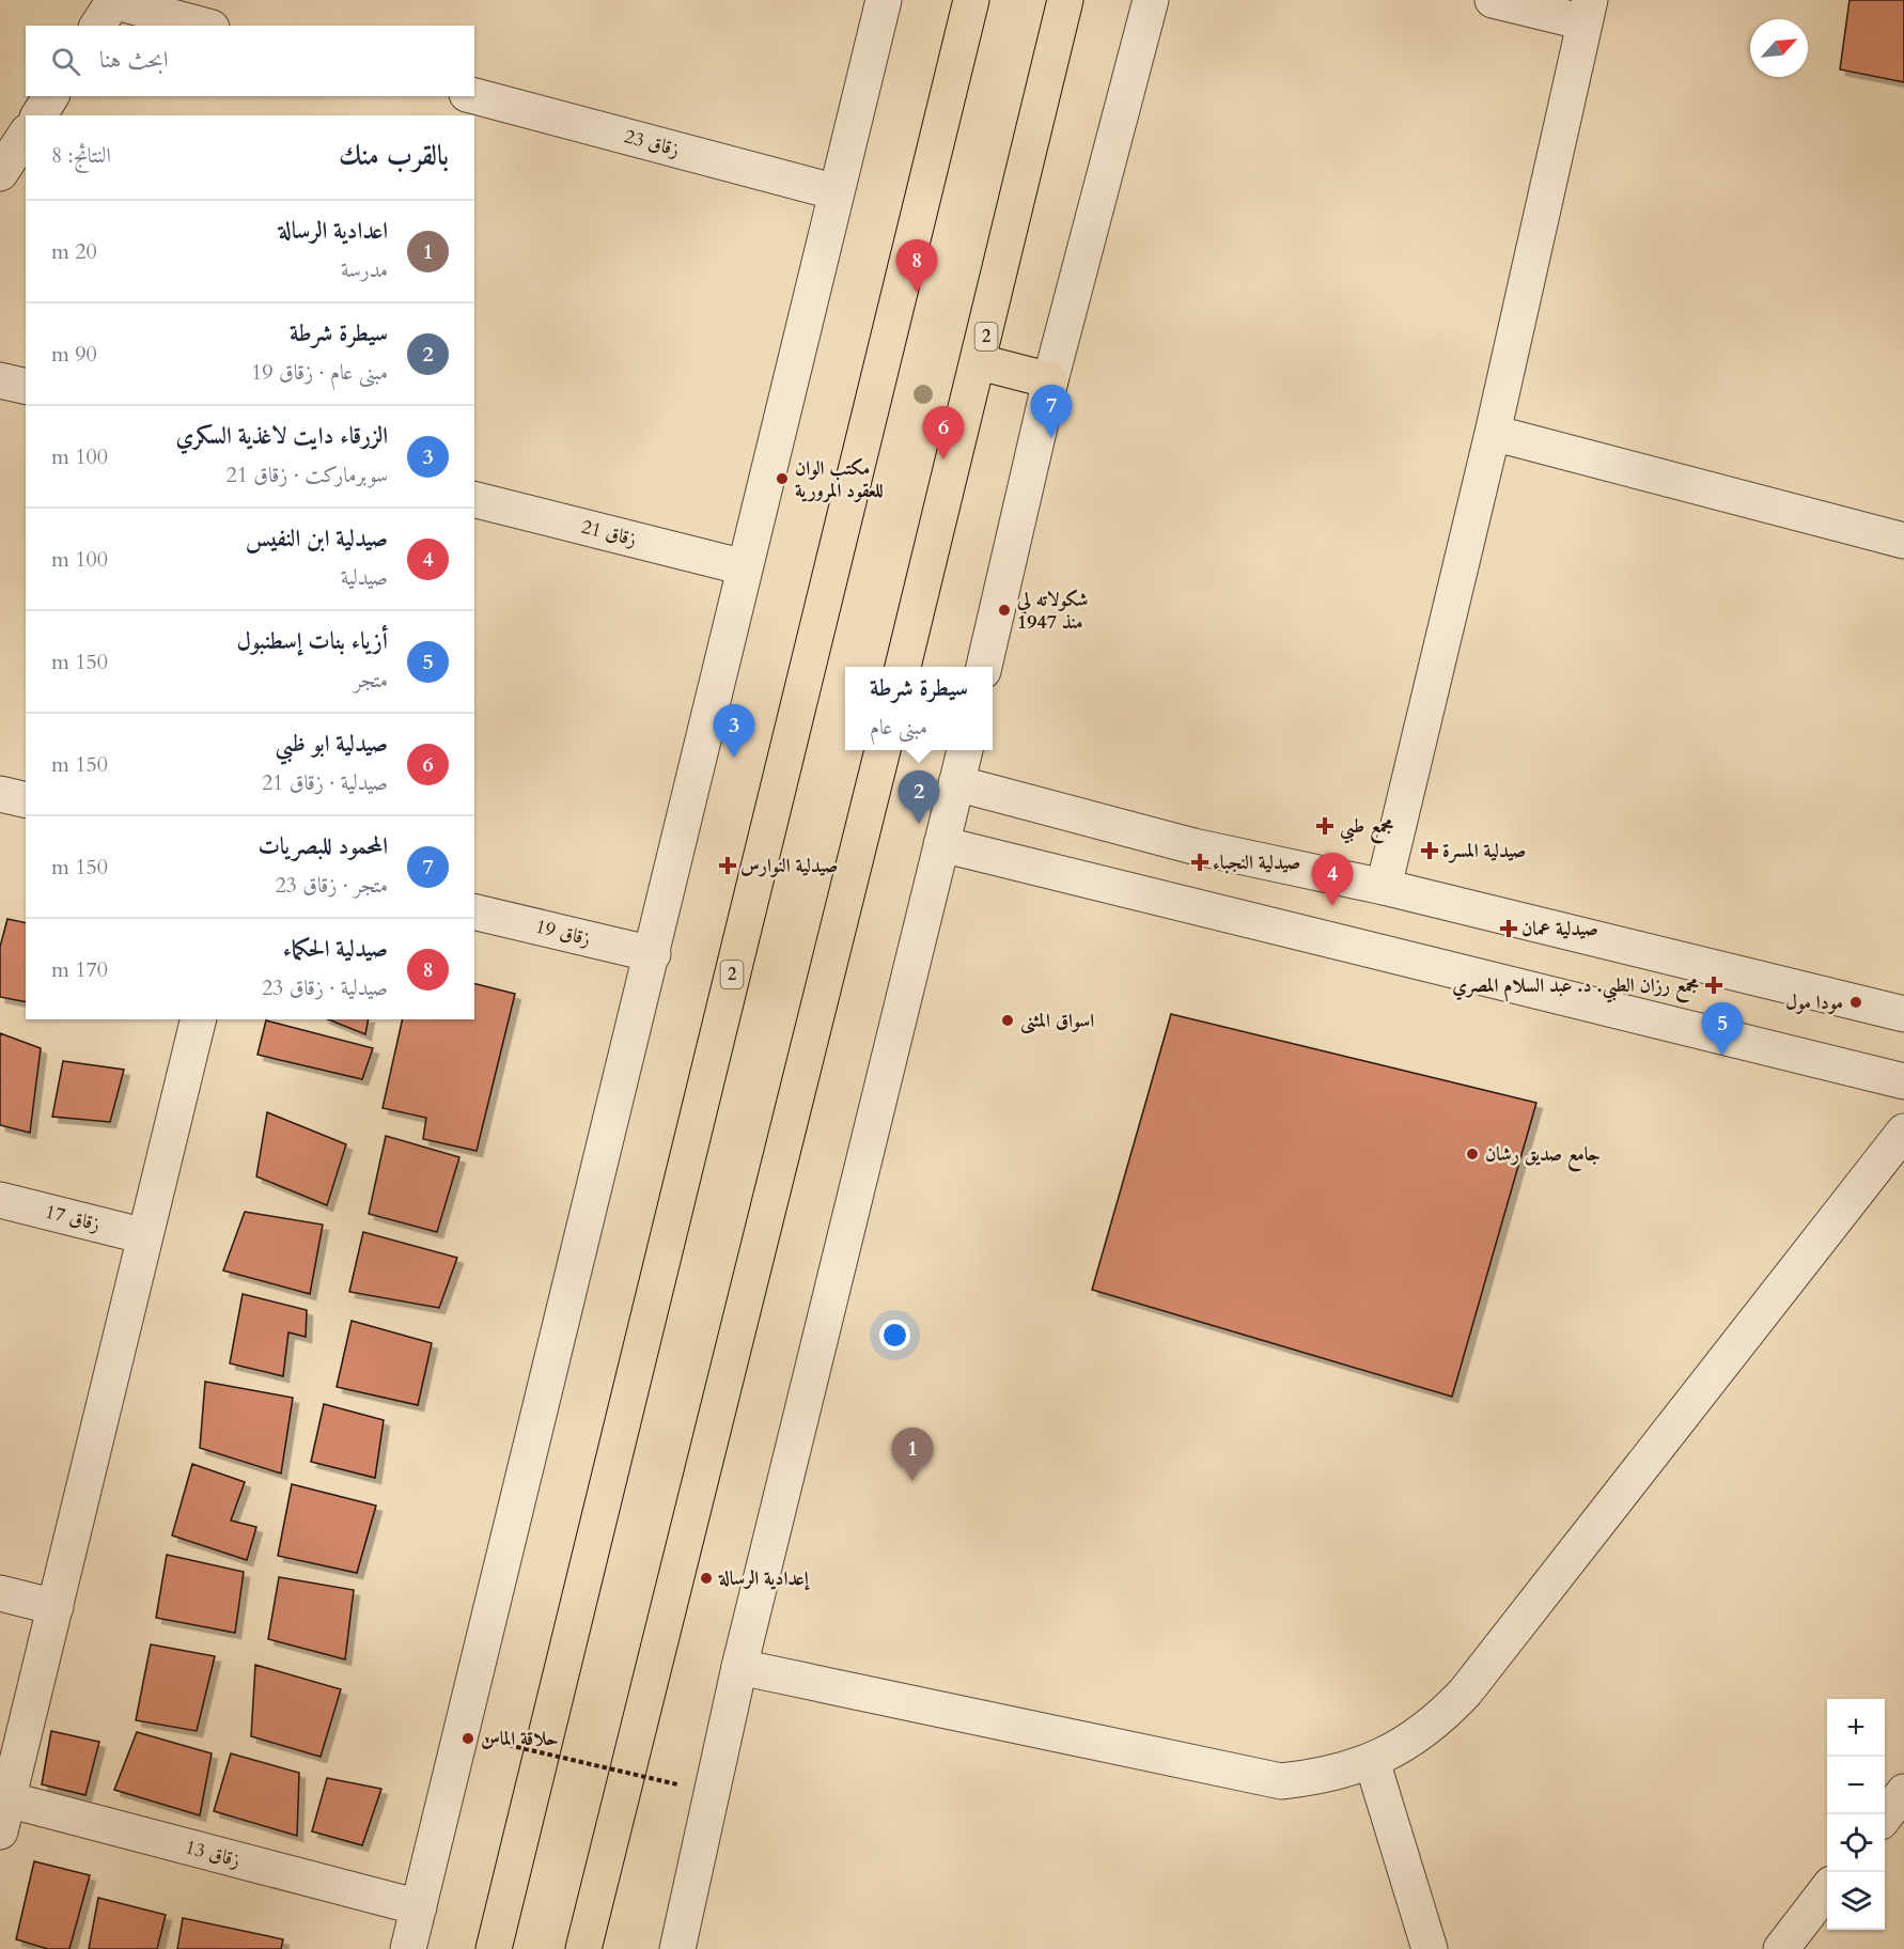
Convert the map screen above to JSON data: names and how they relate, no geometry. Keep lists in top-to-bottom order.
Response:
{
  "streets": {
    "highway": ["2"],
    "street": [
      "زقاق 23",
      "زقاق 21",
      "زقاق 19",
      "زقاق 17",
      "زقاق 13"
    ]
  },
  "places": {
    "other": [
      "مكتب الوان للعقود المرورية",
      "شكولاته لي منذ 1947",
      "مودا مول",
      "اسواق المثنى",
      "جامع صديق رشان",
      "إعدادية الرسالة",
      "حلاقة الماس"
    ],
    "health": [
      "مجمع طبي",
      "صيدلية المسرة",
      "صيدلية النجباء",
      "صيدلية النوارس",
      "صيدلية عمان",
      "مجمع رزان الطبي. د. عبد السلام المصري"
    ]
  },
  "north": "top right",
  "page": {
    "search": "ابحث هنا",
    "heading": ["بالقرب منك", "النتائج: 8"],
    "list": [
      {
        "mark": "1",
        "name": "اعدادية الرسالة",
        "note": "مدرسة",
        "value": "20 m"
      },
      {
        "mark": "2",
        "name": "سيطرة شرطة",
        "note": "مبنى عام · زقاق 19",
        "value": "90 m"
      },
      {
        "mark": "3",
        "name": "الزرقاء دايت لاغذية السكري",
        "note": "سوبرماركت · زقاق 21",
        "value": "100 m"
      },
      {
        "mark": "4",
        "name": "صيدلية ابن النفيس",
        "note": "صيدلية",
        "value": "100 m"
      },
      {
        "mark": "5",
        "name": "أزياء بنات إسطنبول",
        "note": "متجر",
        "value": "150 m"
      },
      {
        "mark": "6",
        "name": "صيدلية ابو ظبي",
        "note": "صيدلية · زقاق 21",
        "value": "150 m"
      },
      {
        "mark": "7",
        "name": "المحمود للبصريات",
        "note": "متجر · زقاق 23",
        "value": "150 m"
      },
      {
        "mark": "8",
        "name": "صيدلية الحكماء",
        "note": "صيدلية · زقاق 23",
        "value": "170 m"
      }
    ],
    "pins": [
      "8",
      "7",
      "6",
      "3",
      "2",
      "4",
      "5",
      "1"
    ],
    "popup": ["سيطرة شرطة", "مبنى عام"],
    "map_buttons": ["+", "−"]
  }
}
